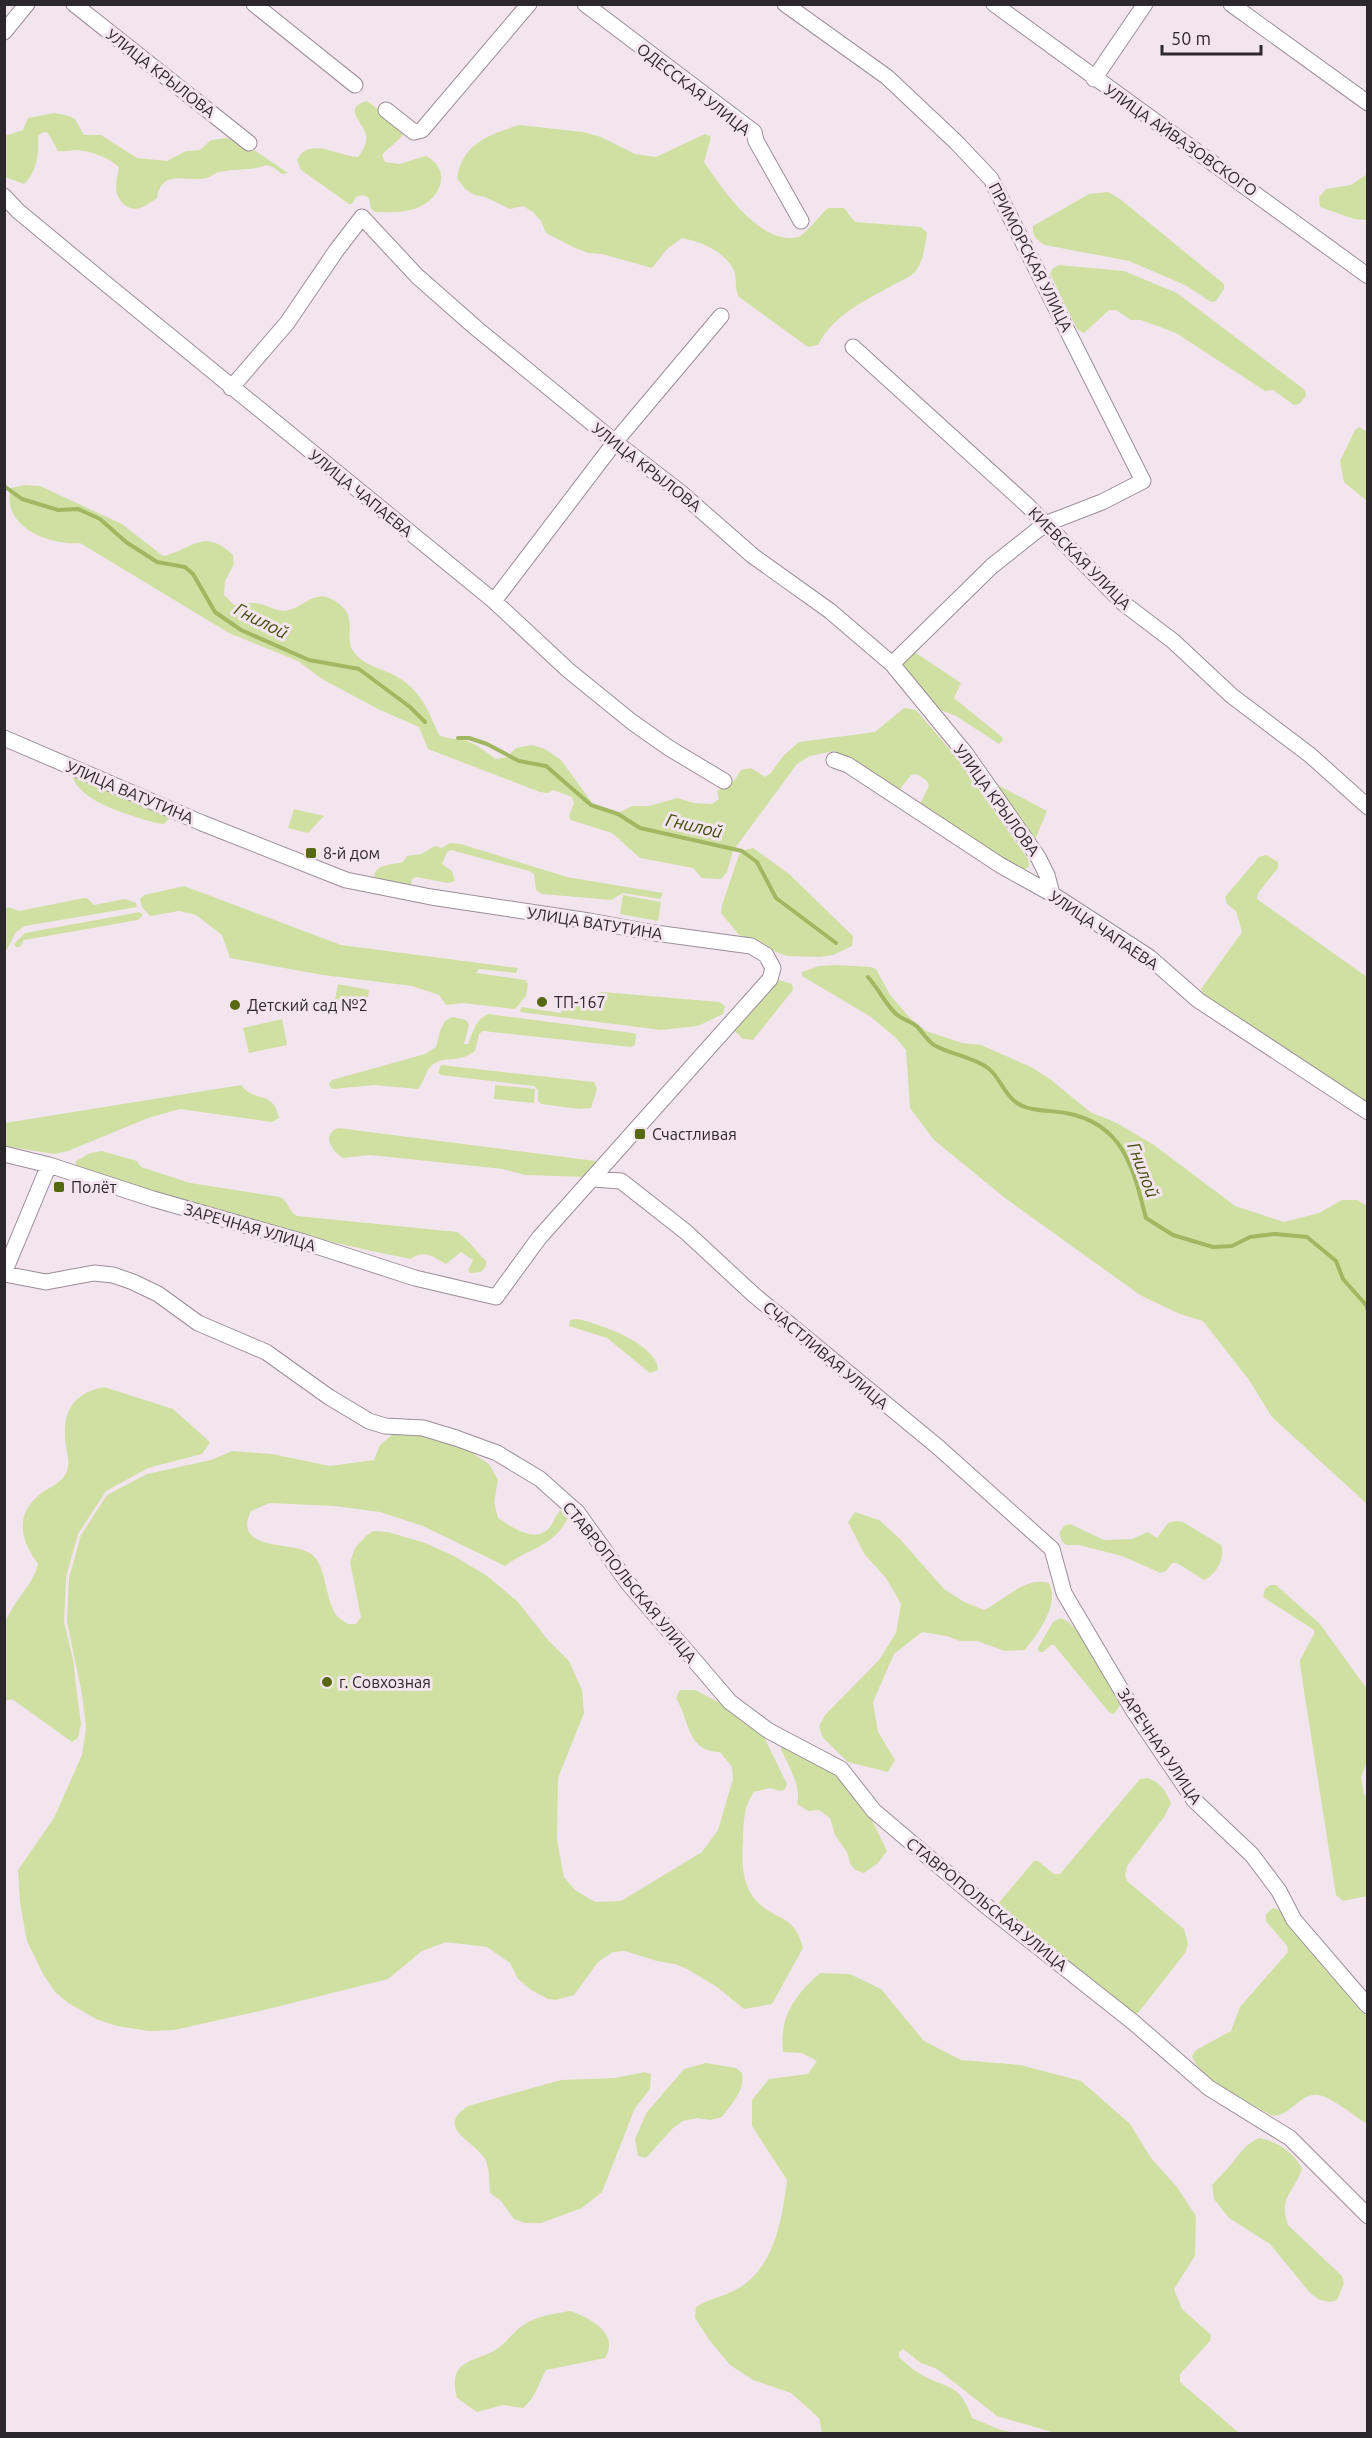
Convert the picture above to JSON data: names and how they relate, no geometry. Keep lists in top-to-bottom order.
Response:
{
  "streets": {
    "street": [
      "УЛИЦА КРЫЛОВА",
      "ОДЕССКАЯ УЛИЦА",
      "УЛИЦА АЙВАЗОВСКОГО",
      "ПРИМОРСКАЯ УЛИЦА",
      "УЛИЦА ЧАПАЕВА",
      "КИЕВСКАЯ УЛИЦА",
      "УЛИЦА ВАТУТИНА",
      "ЗАРЕЧНАЯ УЛИЦА",
      "СЧАСТЛИВАЯ УЛИЦА",
      "СТАВРОПОЛЬСКАЯ УЛИЦА"
    ]
  },
  "crossings": [
    ["УЛИЦА КРЫЛОВА", "УЛИЦА ЧАПАЕВА"],
    ["ПРИМОРСКАЯ УЛИЦА", "КИЕВСКАЯ УЛИЦА"],
    ["УЛИЦА ВАТУТИНА", "ЗАРЕЧНАЯ УЛИЦА"],
    ["УЛИЦА ВАТУТИНА", "СЧАСТЛИВАЯ УЛИЦА"],
    ["ЗАРЕЧНАЯ УЛИЦА", "СЧАСТЛИВАЯ УЛИЦА"],
    ["ЗАРЕЧНАЯ УЛИЦА", "СТАВРОПОЛЬСКАЯ УЛИЦА"]
  ],
  "water": ["Гнилой"],
  "places": {
    "transit": ["8-й дом", "Счастливая", "Полёт"],
    "other": ["ТП-167", "Детский сад №2", "г. Совхозная"]
  },
  "scale_bar": "50 m"
}
